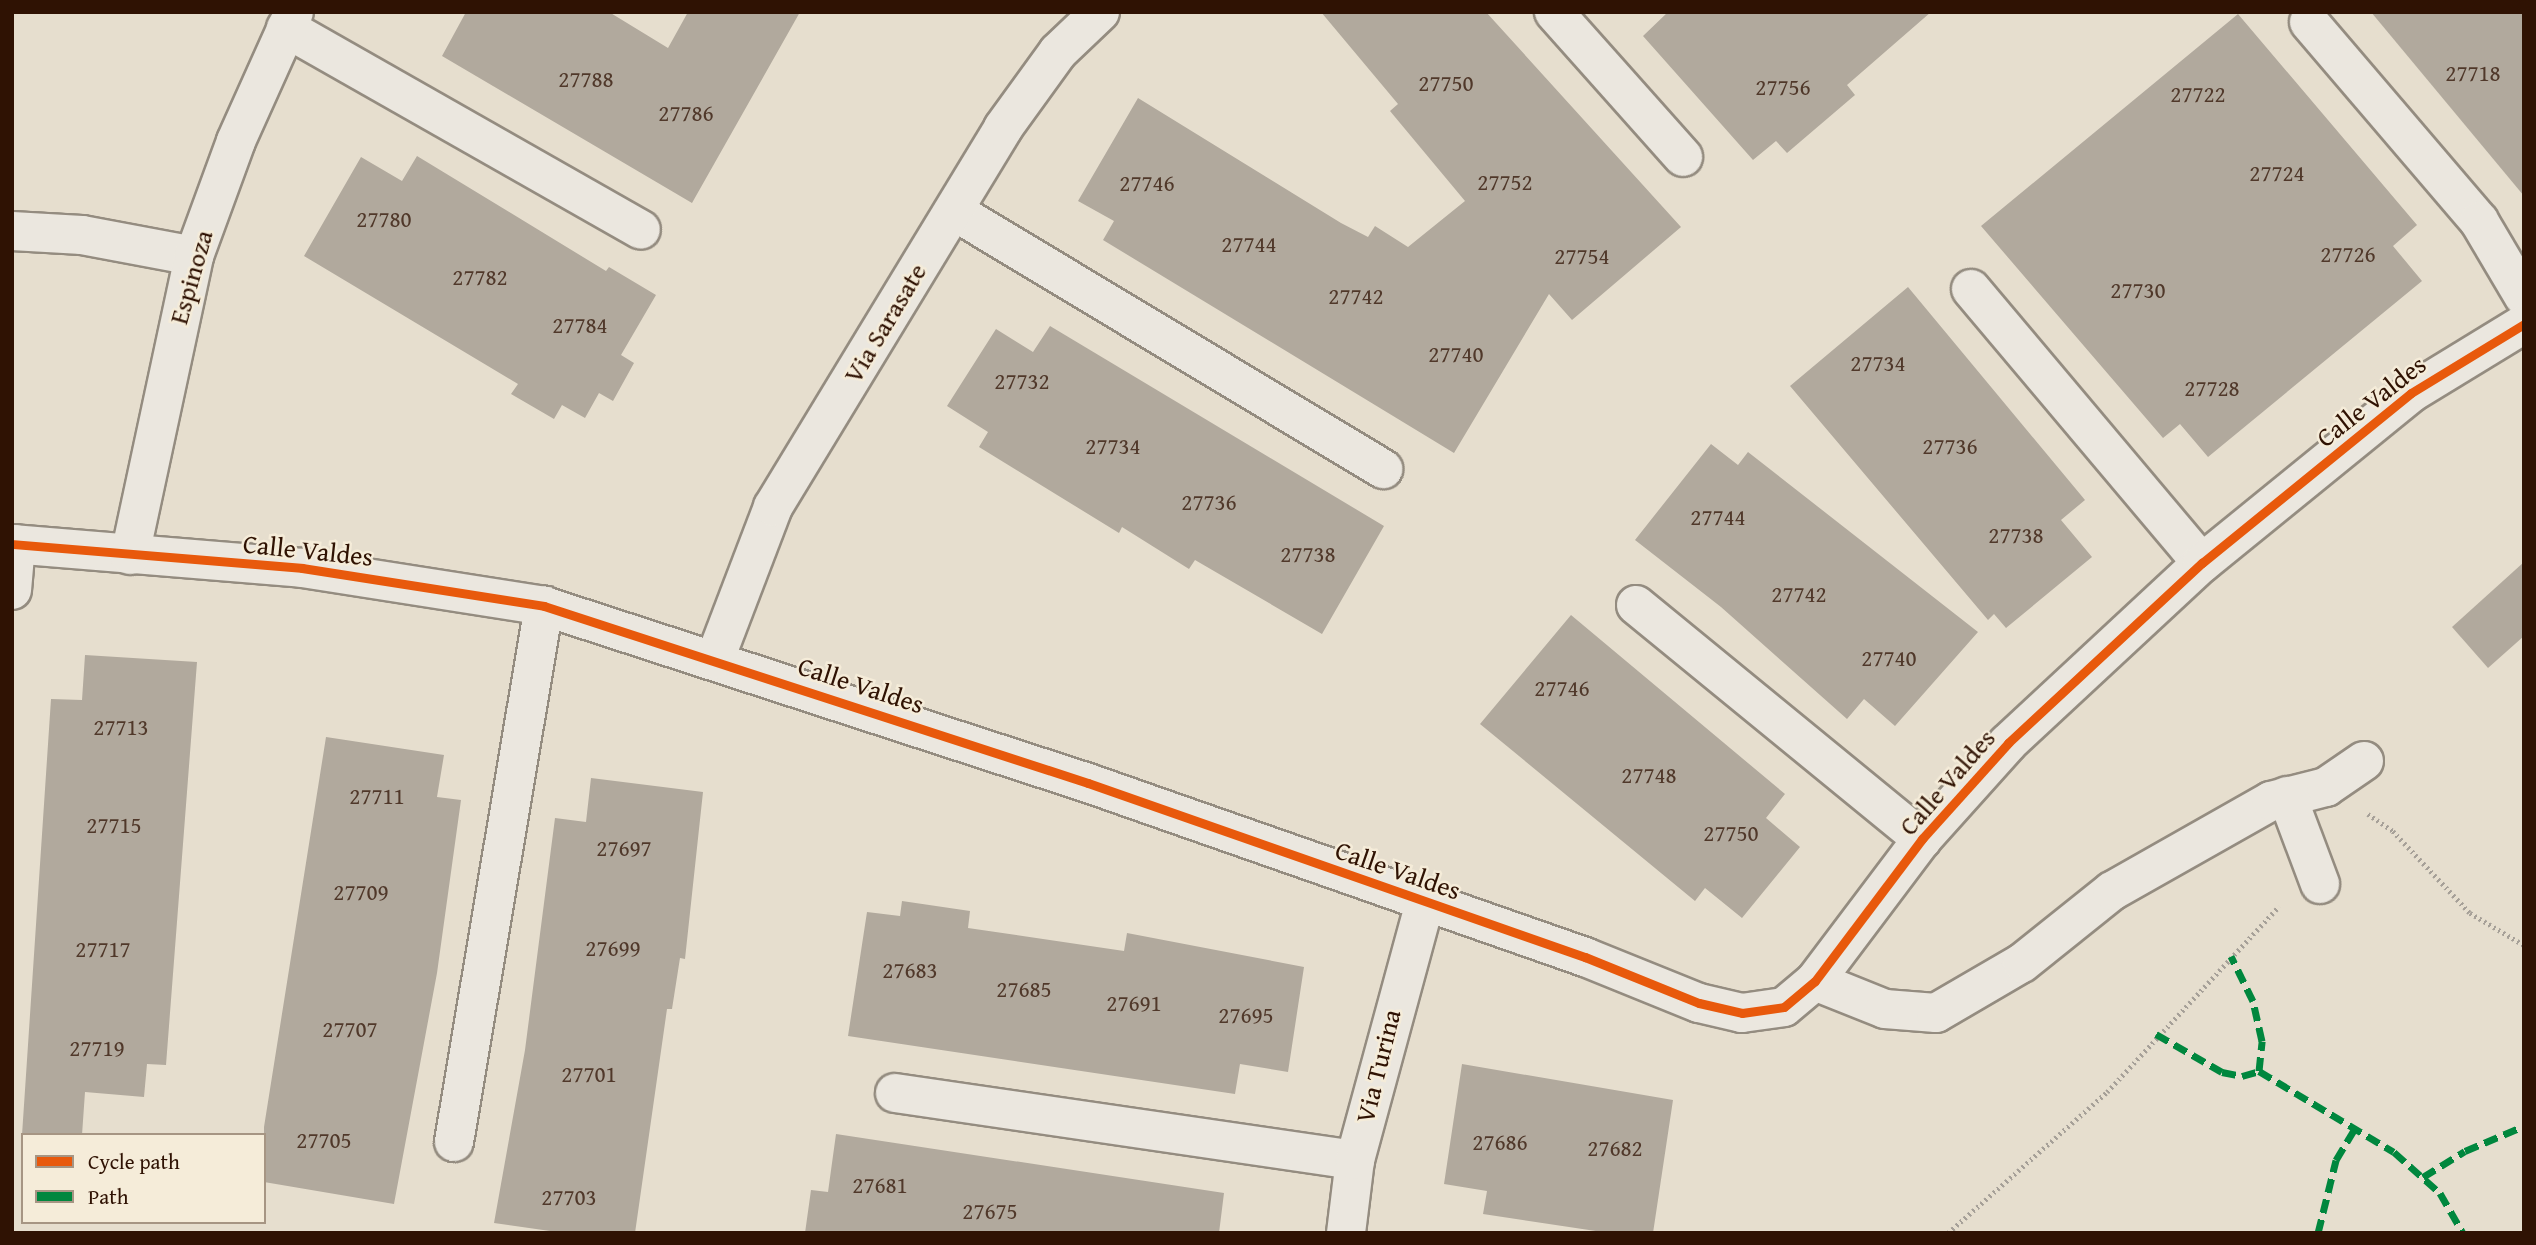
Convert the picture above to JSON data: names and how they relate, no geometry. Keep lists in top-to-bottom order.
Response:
{
  "streets": {
    "street": [
      "Espinoza",
      "Via Sarasate",
      "Calle Valdes",
      "Via Turina"
    ]
  },
  "crossings": [
    ["Espinoza", "Calle Valdes"],
    ["Via Sarasate", "Calle Valdes"],
    ["Calle Valdes", "Via Turina"]
  ],
  "house_numbers": [
    "27718",
    "27788",
    "27750",
    "27756",
    "27722",
    "27786",
    "27724",
    "27752",
    "27746",
    "27780",
    "27744",
    "27726",
    "27754",
    "27782",
    "27730",
    "27742",
    "27784",
    "27740",
    "27734",
    "27732",
    "27728",
    "27734",
    "27736",
    "27736",
    "27744",
    "27738",
    "27738",
    "27742",
    "27740",
    "27746",
    "27713",
    "27748",
    "27711",
    "27715",
    "27750",
    "27697",
    "27709",
    "27699",
    "27717",
    "27683",
    "27685",
    "27691",
    "27695",
    "27707",
    "27719",
    "27701",
    "27705",
    "27686",
    "27682",
    "27681",
    "27703",
    "27675"
  ],
  "legend": ["Cycle path", "Path"]
}
